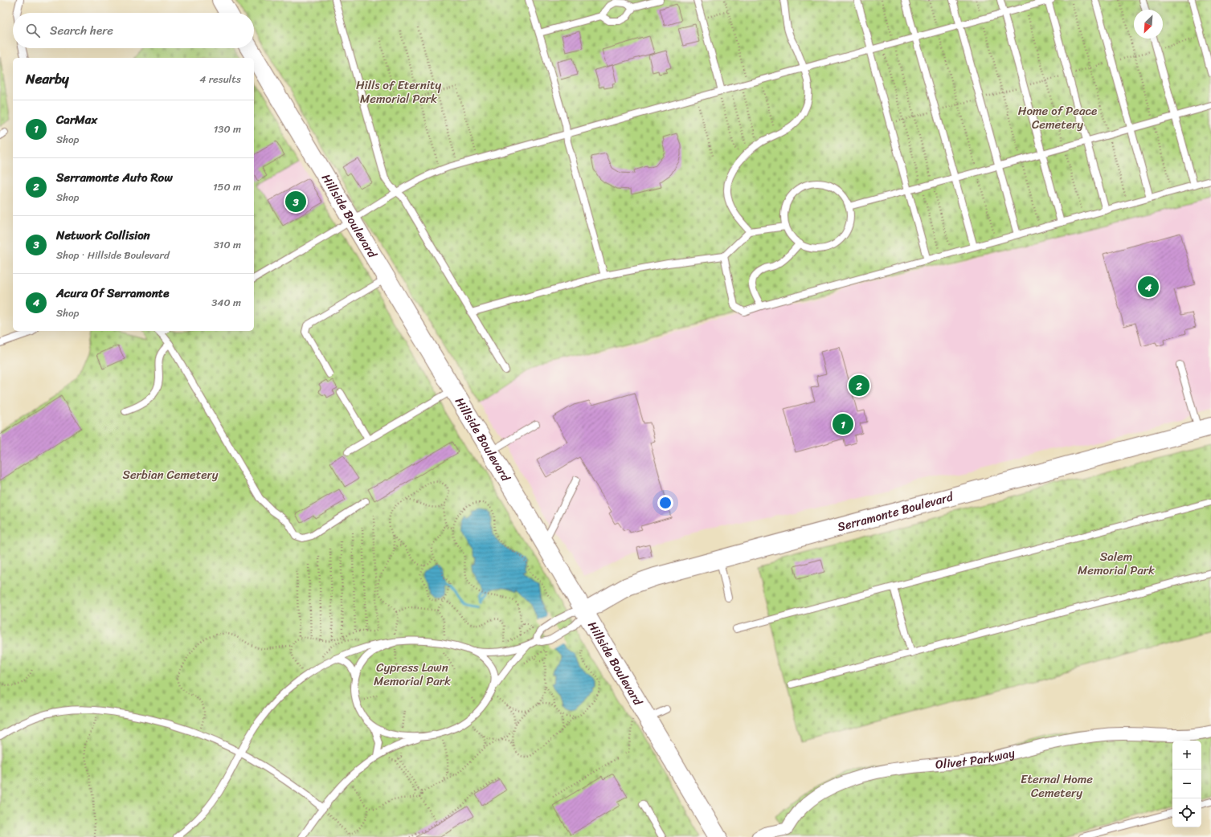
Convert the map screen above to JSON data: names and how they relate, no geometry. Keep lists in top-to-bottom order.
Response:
{
  "streets": {
    "main road": ["Hillside Boulevard", "Serramonte Boulevard"],
    "street": ["Olivet Parkway"]
  },
  "crossings": [
    ["Hillside Boulevard", "Serramonte Boulevard"]
  ],
  "parks": [
    "Hills of Eternity Memorial Park",
    "Home of Peace Cemetery",
    "Serbian Cemetery",
    "Salem Memorial Park",
    "Cypress Lawn Memorial Park",
    "Eternal Home Cemetery"
  ],
  "north": "bottom left",
  "page": {
    "search": "Search here",
    "heading": ["Nearby", "4 results"],
    "list": [
      {
        "mark": "1",
        "name": "CarMax",
        "note": "Shop",
        "value": "130 m"
      },
      {
        "mark": "2",
        "name": "Serramonte Auto Row",
        "note": "Shop",
        "value": "150 m"
      },
      {
        "mark": "3",
        "name": "Network Collision",
        "note": "Shop · Hillside Boulevard",
        "value": "310 m"
      },
      {
        "mark": "4",
        "name": "Acura Of Serramonte",
        "note": "Shop",
        "value": "340 m"
      }
    ],
    "pins": [
      "3",
      "4",
      "2",
      "1"
    ],
    "map_buttons": ["+", "−"]
  }
}
